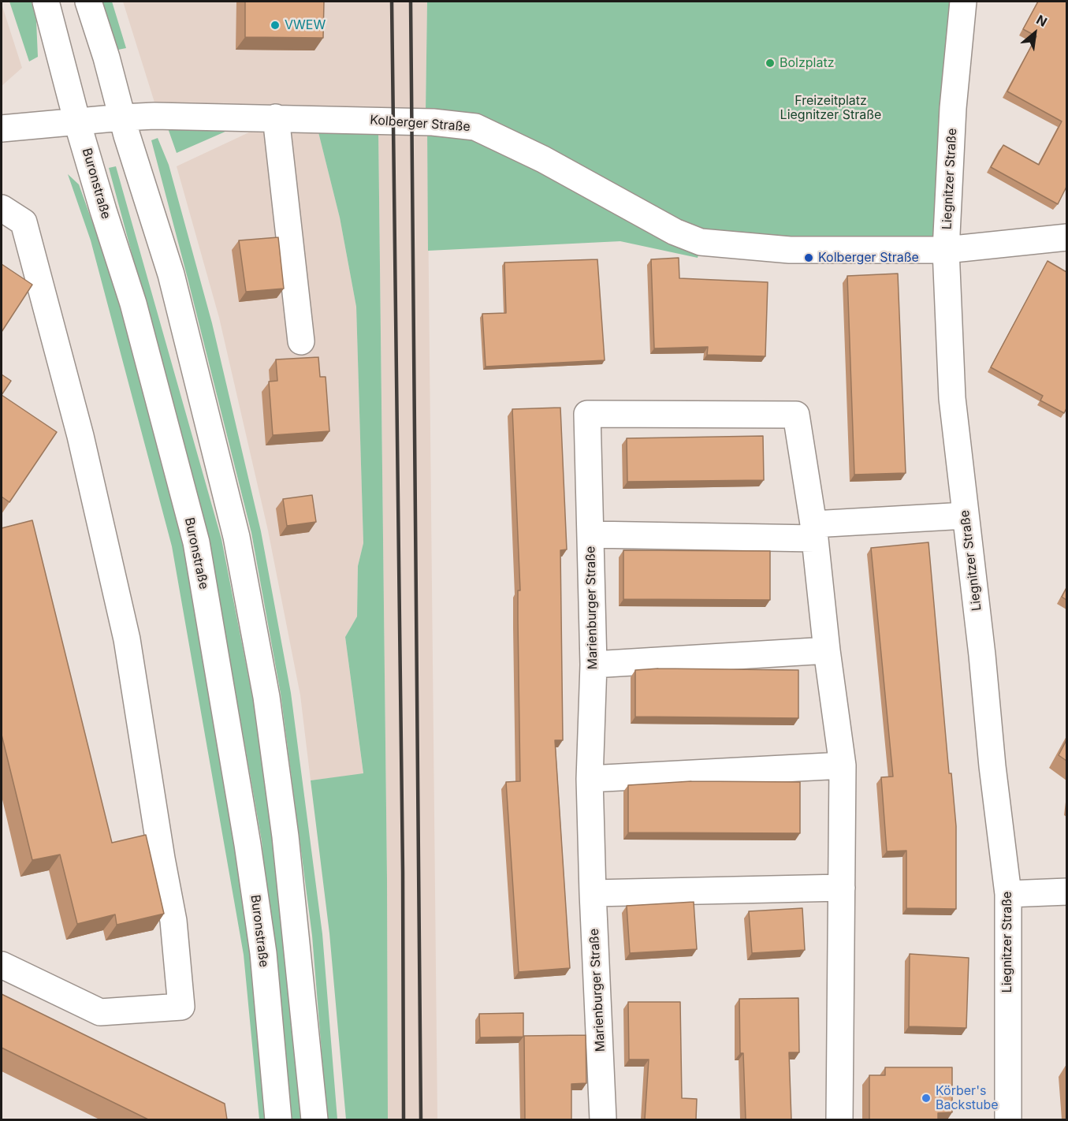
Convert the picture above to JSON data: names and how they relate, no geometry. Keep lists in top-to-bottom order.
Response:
{
  "streets": {
    "street": [
      "Kolberger Straße",
      "Liegnitzer Straße",
      "Buronstraße",
      "Marienburger Straße"
    ]
  },
  "crossings": [
    ["Kolberger Straße", "Liegnitzer Straße"],
    ["Kolberger Straße", "Buronstraße"]
  ],
  "parks": ["Freizeitplatz Liegnitzer Straße"],
  "places": [
    "VWEW",
    "Bolzplatz",
    "Kolberger Straße",
    "Körber's Backstube"
  ],
  "north": "top right"
}
